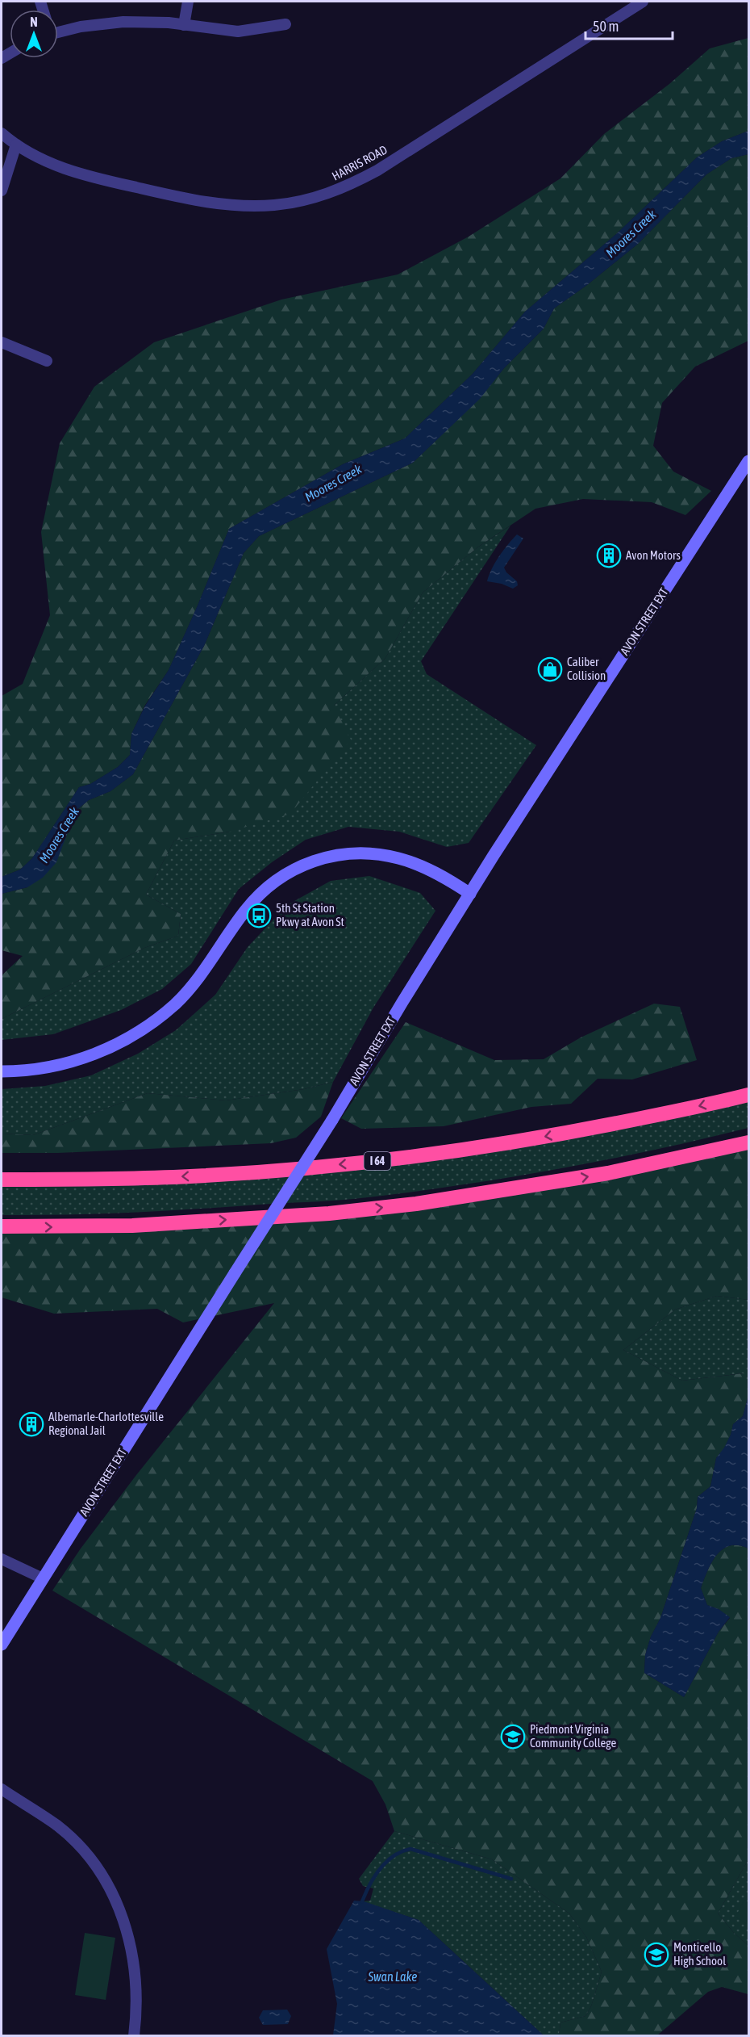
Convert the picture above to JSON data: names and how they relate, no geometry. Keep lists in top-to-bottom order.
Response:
{
  "streets": {
    "highway": ["I 64"],
    "main road": ["AVON STREET EXT"],
    "street": ["HARRIS ROAD"]
  },
  "water": ["Moores Creek", "Swan Lake"],
  "places": {
    "building": ["Avon Motors", "Albemarle-Charlottesville Regional Jail"],
    "shop": ["Caliber Collision"],
    "bus stop": ["5th St Station Pkwy at Avon St"],
    "school or university": ["Piedmont Virginia Community College", "Monticello High School"]
  },
  "scale_bar": "50 m",
  "north": "top"
}
